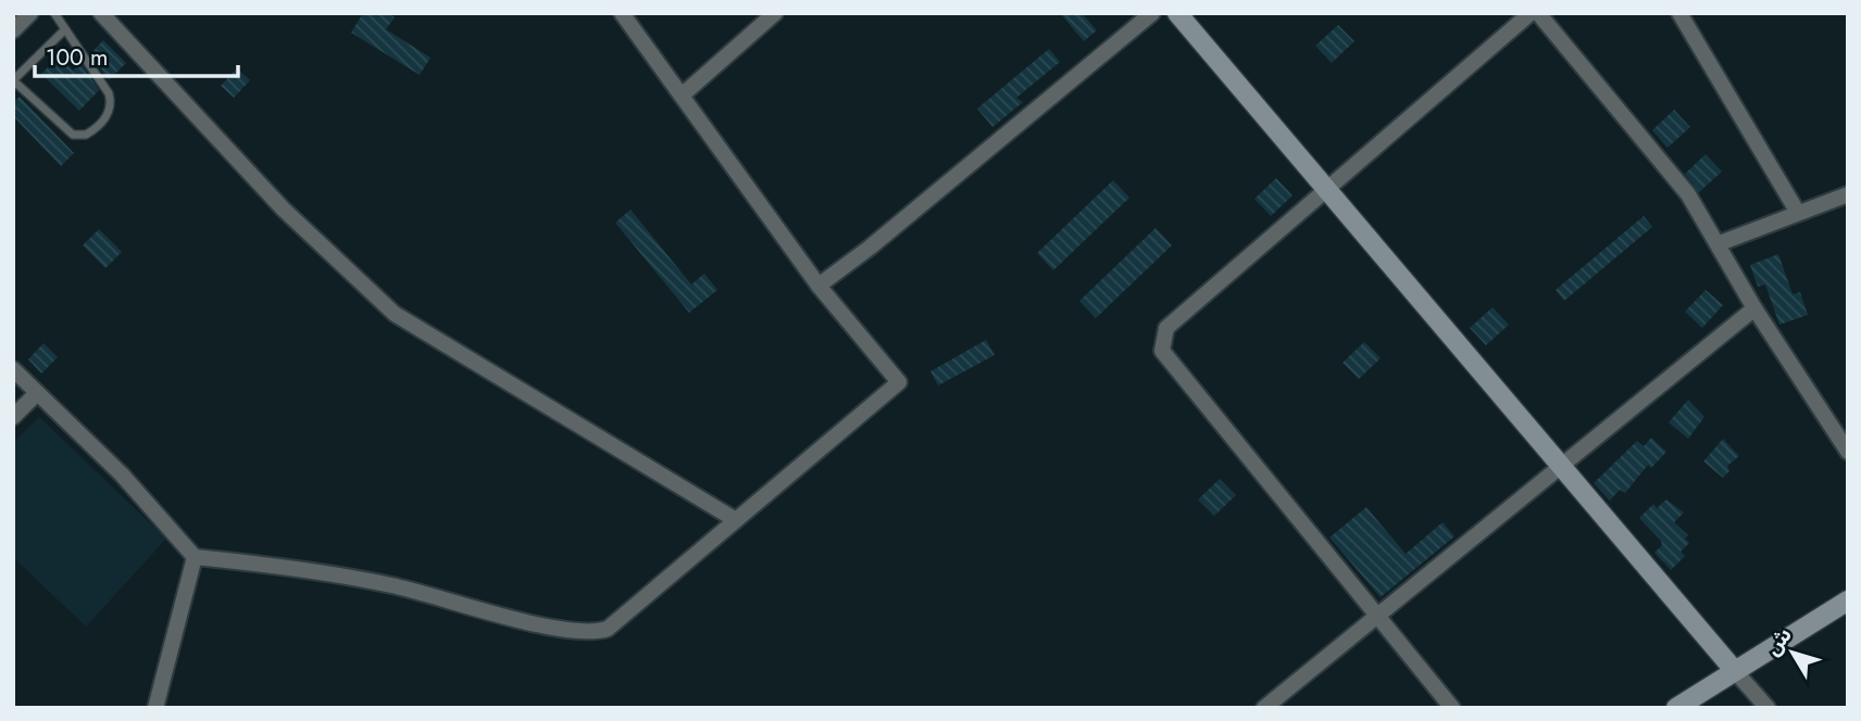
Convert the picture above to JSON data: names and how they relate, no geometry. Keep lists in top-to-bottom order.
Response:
{
  "scale_bar": "100 m",
  "north": "top left"
}
